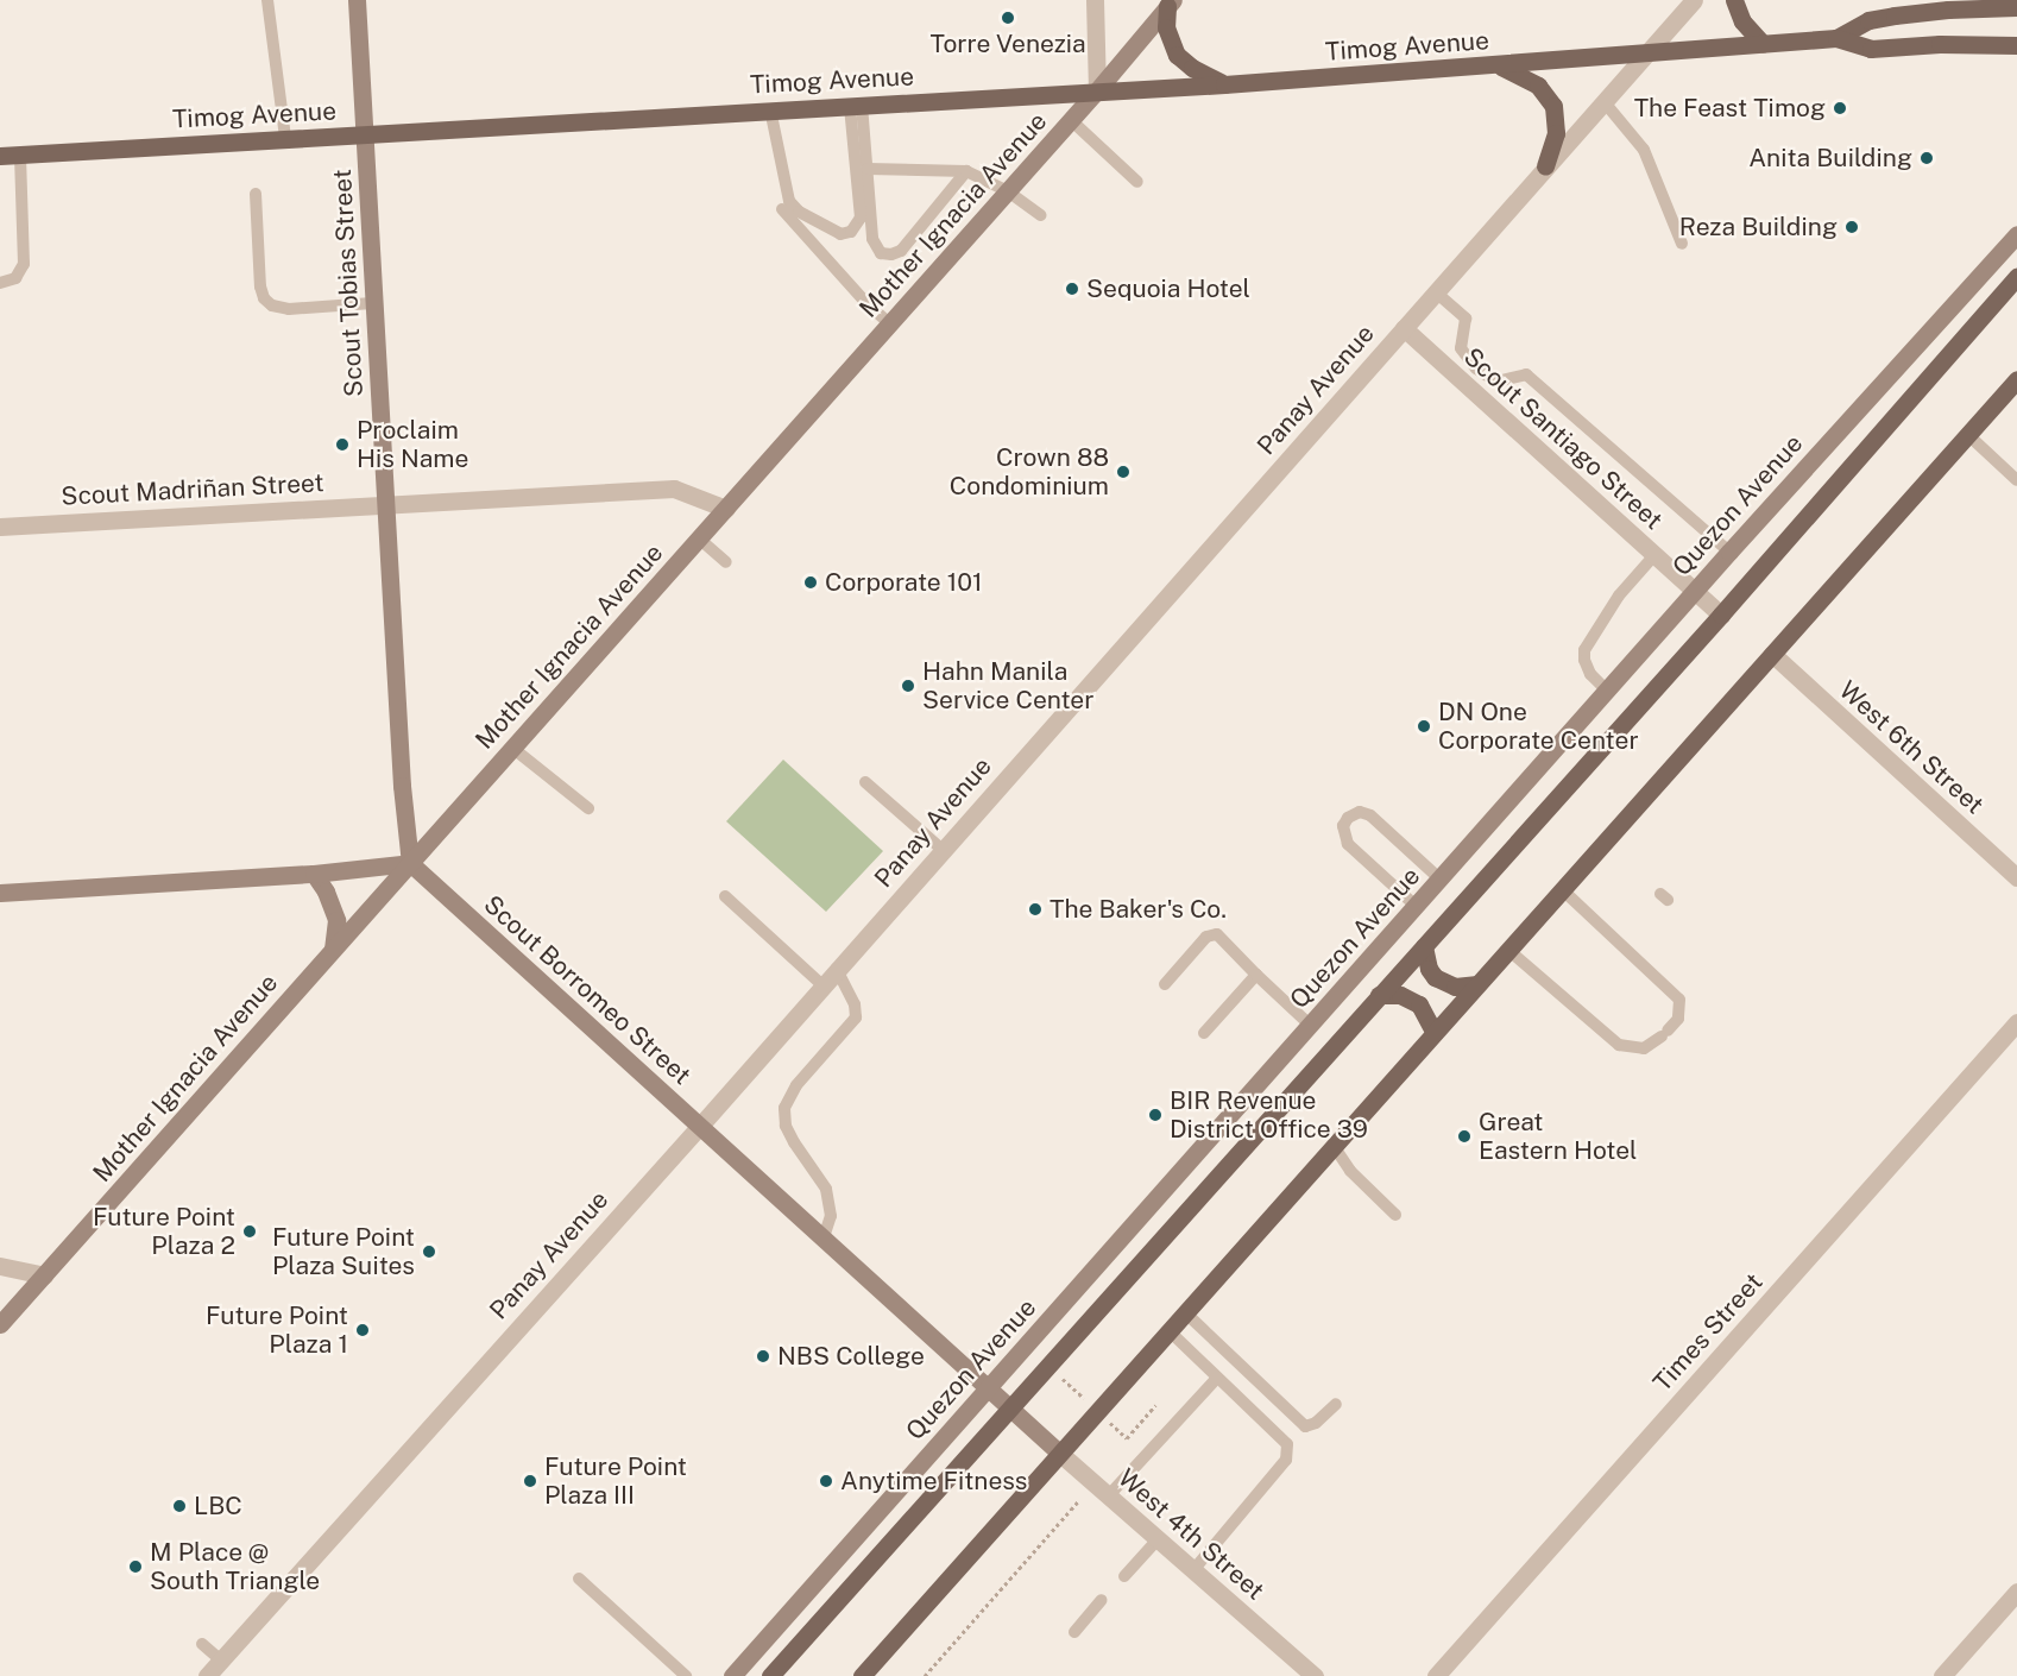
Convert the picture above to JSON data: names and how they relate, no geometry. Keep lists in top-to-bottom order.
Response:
{
  "streets": {
    "main road": ["Timog Avenue"],
    "street": [
      "Mother Ignacia Avenue",
      "Scout Tobias Street",
      "Panay Avenue",
      "Scout Santiago Street",
      "Scout Madriñan Street",
      "Quezon Avenue",
      "West 6th Street",
      "Scout Borromeo Street",
      "Times Street",
      "West 4th Street"
    ]
  },
  "crossings": [
    ["Timog Avenue", "Mother Ignacia Avenue"],
    ["Timog Avenue", "Scout Tobias Street"],
    ["Timog Avenue", "Panay Avenue"],
    ["Mother Ignacia Avenue", "Scout Tobias Street"],
    ["Mother Ignacia Avenue", "Scout Madriñan Street"],
    ["Mother Ignacia Avenue", "Scout Borromeo Street"],
    ["Scout Tobias Street", "Scout Madriñan Street"],
    ["Scout Tobias Street", "Scout Borromeo Street"],
    ["Panay Avenue", "Scout Santiago Street"],
    ["Panay Avenue", "Scout Borromeo Street"],
    ["Scout Santiago Street", "Quezon Avenue"],
    ["Quezon Avenue", "Scout Borromeo Street"],
    ["Scout Borromeo Street", "West 4th Street"]
  ],
  "places": [
    "Torre Venezia",
    "The Feast Timog",
    "Anita Building",
    "Reza Building",
    "Sequoia Hotel",
    "Proclaim His Name",
    "Crown 88 Condominium",
    "Corporate 101",
    "Hahn Manila Service Center",
    "DN One Corporate Center",
    "The Baker's Co.",
    "BIR Revenue District Office 39",
    "Great Eastern Hotel",
    "Future Point Plaza 2",
    "Future Point Plaza Suites",
    "Future Point Plaza 1",
    "NBS College",
    "Future Point Plaza III",
    "Anytime Fitness",
    "LBC",
    "M Place @ South Triangle"
  ]
}
